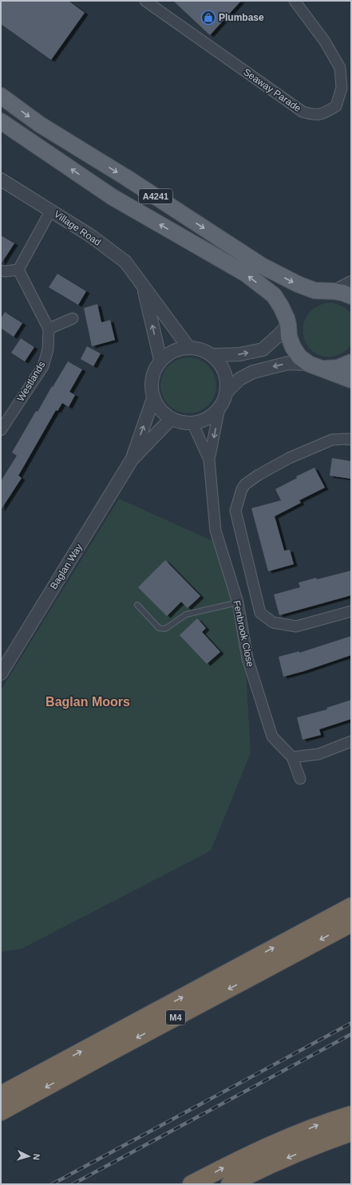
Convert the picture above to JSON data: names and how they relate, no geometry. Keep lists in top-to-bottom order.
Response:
{
  "streets": {
    "highway": ["M4"],
    "main road": ["A4241"],
    "street": [
      "Seaway Parade",
      "Village Road",
      "Westlands",
      "Baglan Way",
      "Fenbrook Close"
    ]
  },
  "crossings": [
    ["Village Road", "Baglan Way"],
    ["Village Road", "Fenbrook Close"],
    ["Baglan Way", "Fenbrook Close"]
  ],
  "districts": ["Baglan Moors"],
  "places": {
    "shop": ["Plumbase"]
  },
  "north": "right"
}
